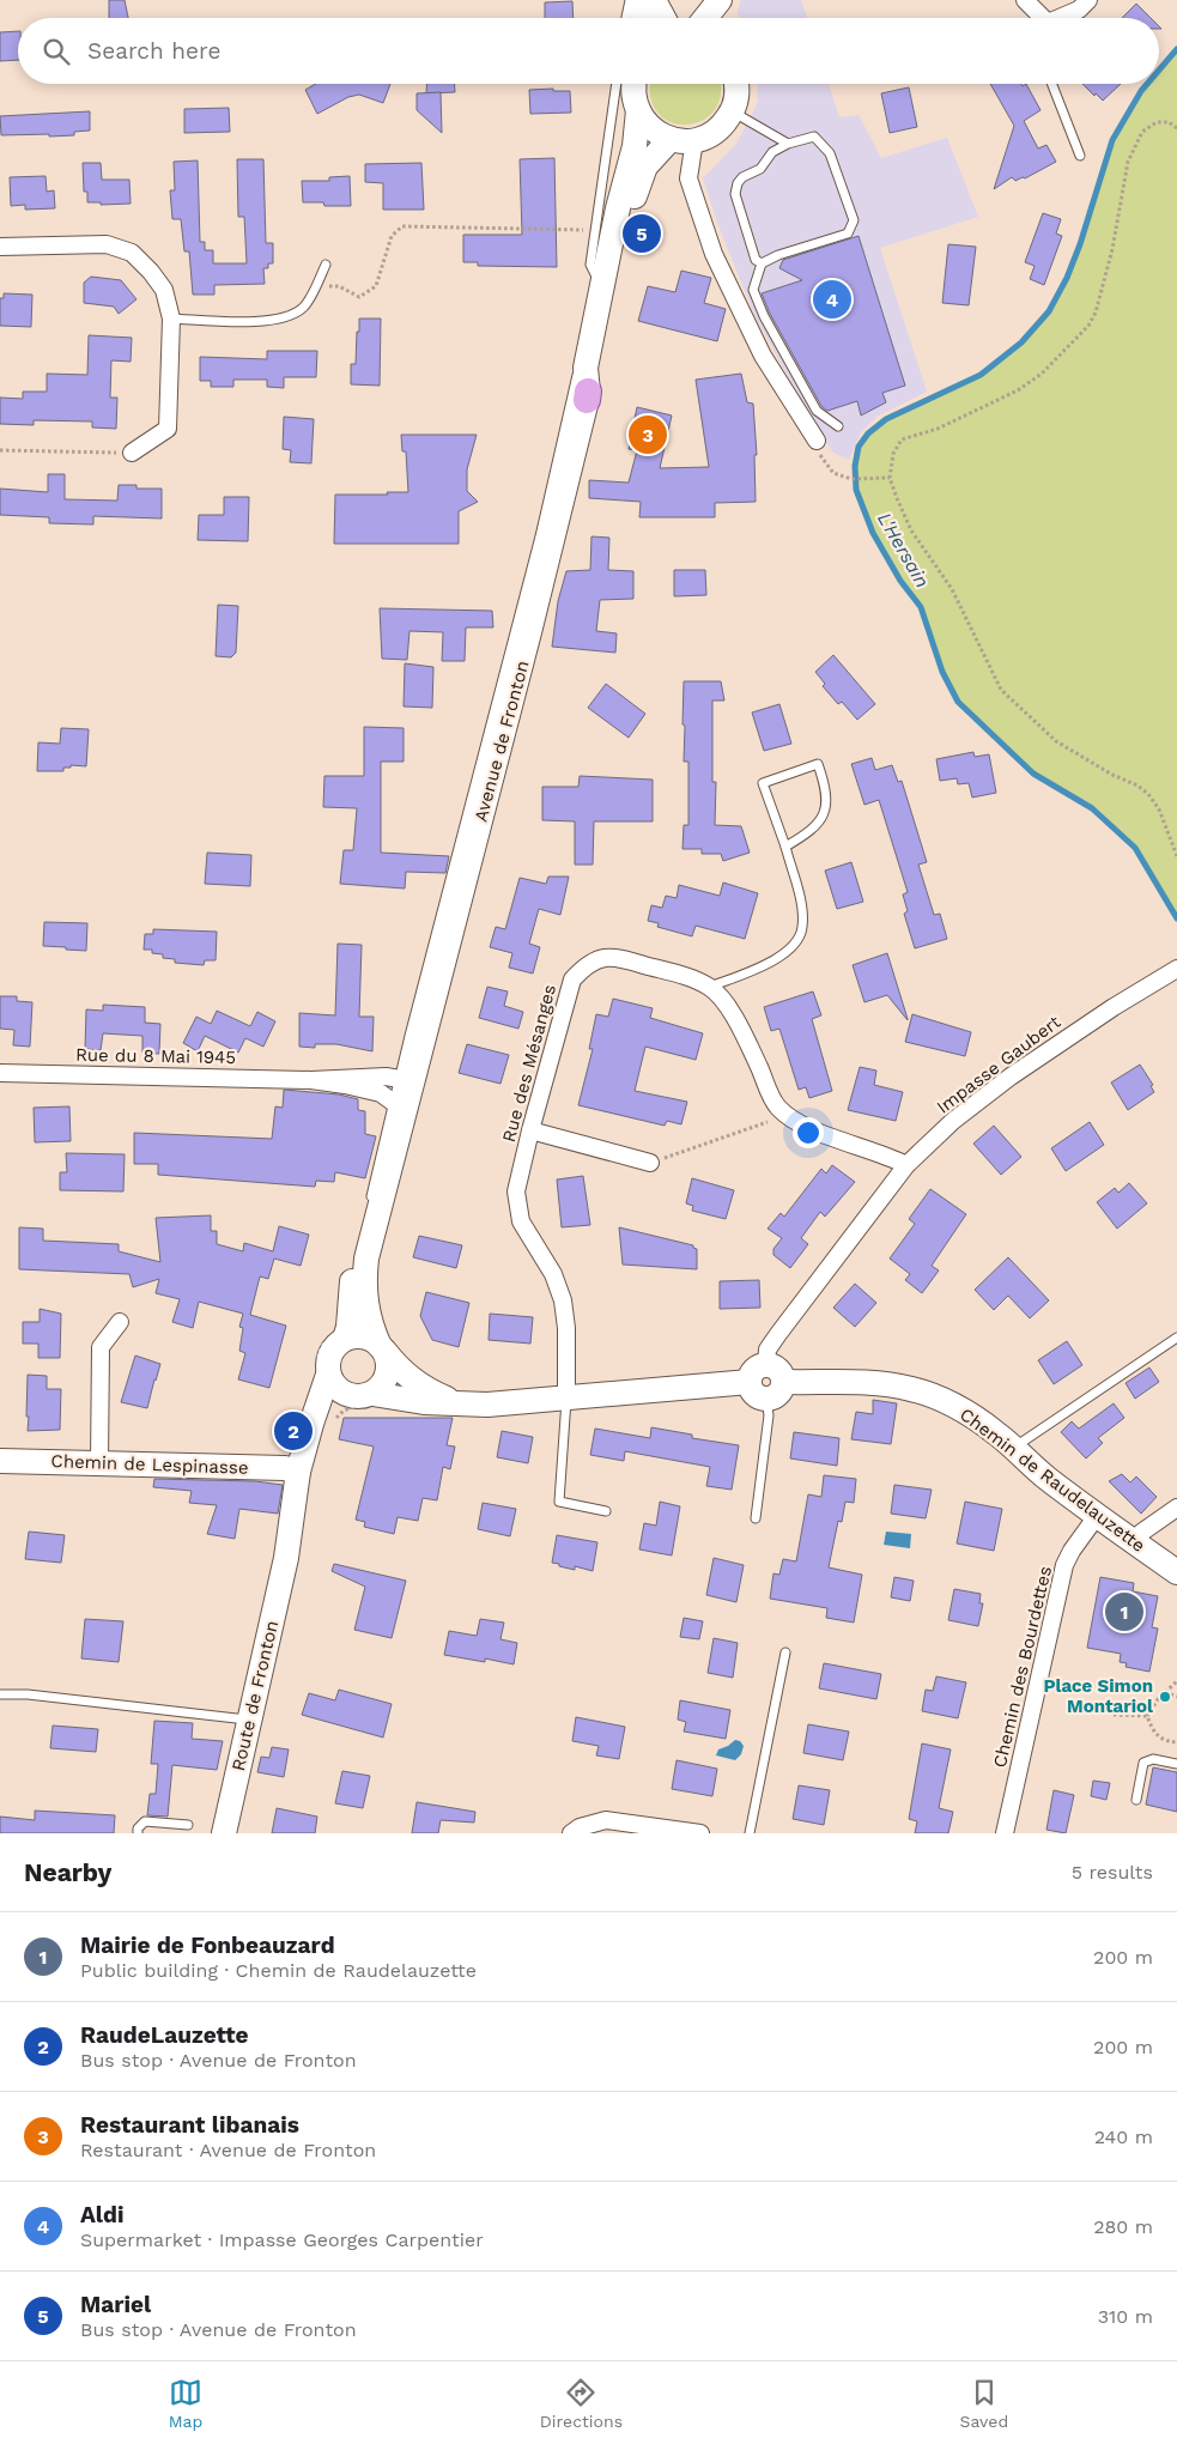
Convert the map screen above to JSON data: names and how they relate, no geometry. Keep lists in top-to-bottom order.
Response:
{
  "streets": {
    "main road": [
      "Avenue de Fronton",
      "Chemin de Lespinasse",
      "Chemin de Raudelauzette",
      "Route de Fronton"
    ],
    "street": [
      "Rue du 8 Mai 1945",
      "Rue des Mésanges",
      "Impasse Gaubert",
      "Chemin des Bourdettes"
    ]
  },
  "crossings": [
    ["Avenue de Fronton", "Rue du 8 Mai 1945"],
    ["Rue des Mésanges", "Impasse Gaubert"],
    ["Impasse Gaubert", "Chemin de Raudelauzette"],
    ["Chemin de Raudelauzette", "Chemin des Bourdettes"]
  ],
  "water": ["L'Hersain"],
  "places": ["Place Simon Montariol"],
  "page": {
    "search": "Search here",
    "pins": [
      "5",
      "4",
      "3",
      "2",
      "1"
    ],
    "heading": ["Nearby", "5 results"],
    "list": [
      {
        "mark": "1",
        "name": "Mairie de Fonbeauzard",
        "note": "Public building · Chemin de Raudelauzette",
        "value": "200 m"
      },
      {
        "mark": "2",
        "name": "RaudeLauzette",
        "note": "Bus stop · Avenue de Fronton",
        "value": "200 m"
      },
      {
        "mark": "3",
        "name": "Restaurant libanais",
        "note": "Restaurant · Avenue de Fronton",
        "value": "240 m"
      },
      {
        "mark": "4",
        "name": "Aldi",
        "note": "Supermarket · Impasse Georges Carpentier",
        "value": "280 m"
      },
      {
        "mark": "5",
        "name": "Mariel",
        "note": "Bus stop · Avenue de Fronton",
        "value": "310 m"
      }
    ],
    "nav": ["Map", "Directions", "Saved"]
  }
}
